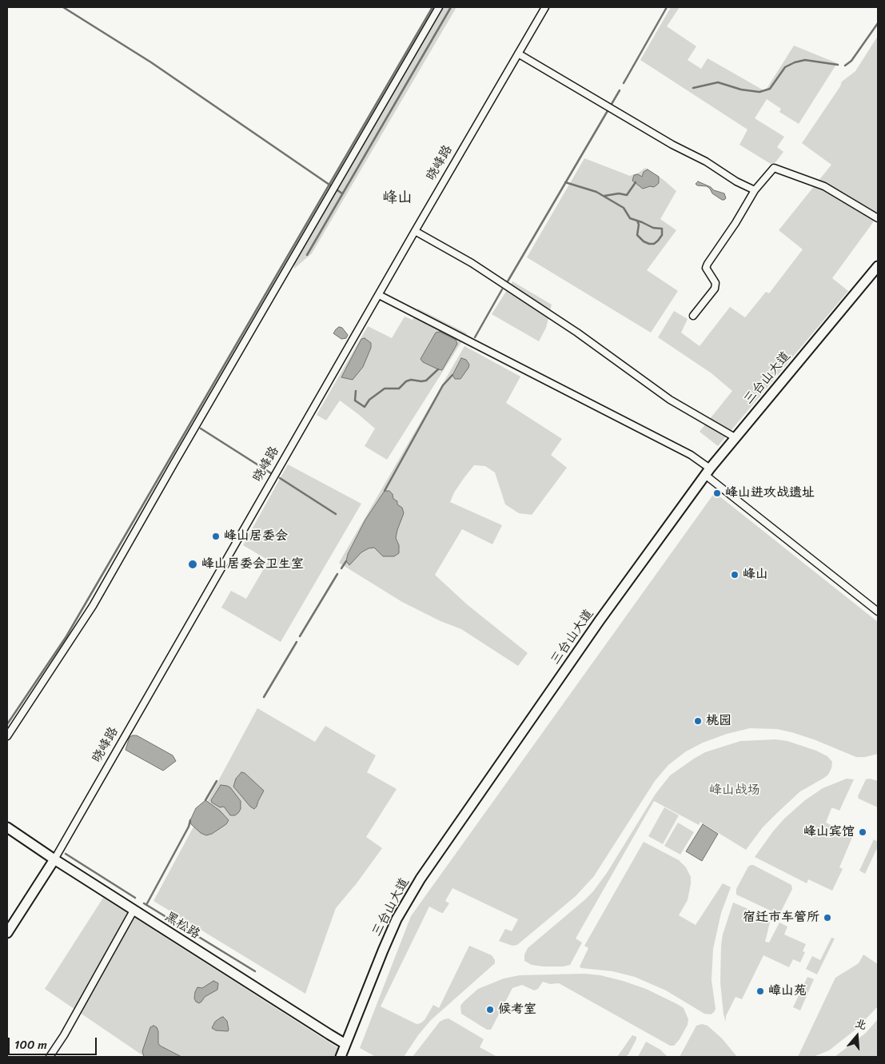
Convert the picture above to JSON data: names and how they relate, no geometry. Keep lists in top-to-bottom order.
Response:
{
  "streets": {
    "main road": ["晓峰路", "三台山大道", "黑松路"]
  },
  "crossings": [
    ["晓峰路", "黑松路"],
    ["三台山大道", "黑松路"]
  ],
  "districts": ["峰山"],
  "parks": ["峰山战场"],
  "places": [
    "峰山进攻战遗址",
    "峰山居委会",
    "峰山居委会卫生室",
    "峰山",
    "桃园",
    "峰山宾馆",
    "宿迁市车管所",
    "嶂山苑",
    "候考室"
  ],
  "scale_bar": "100 m",
  "north": "top"
}
